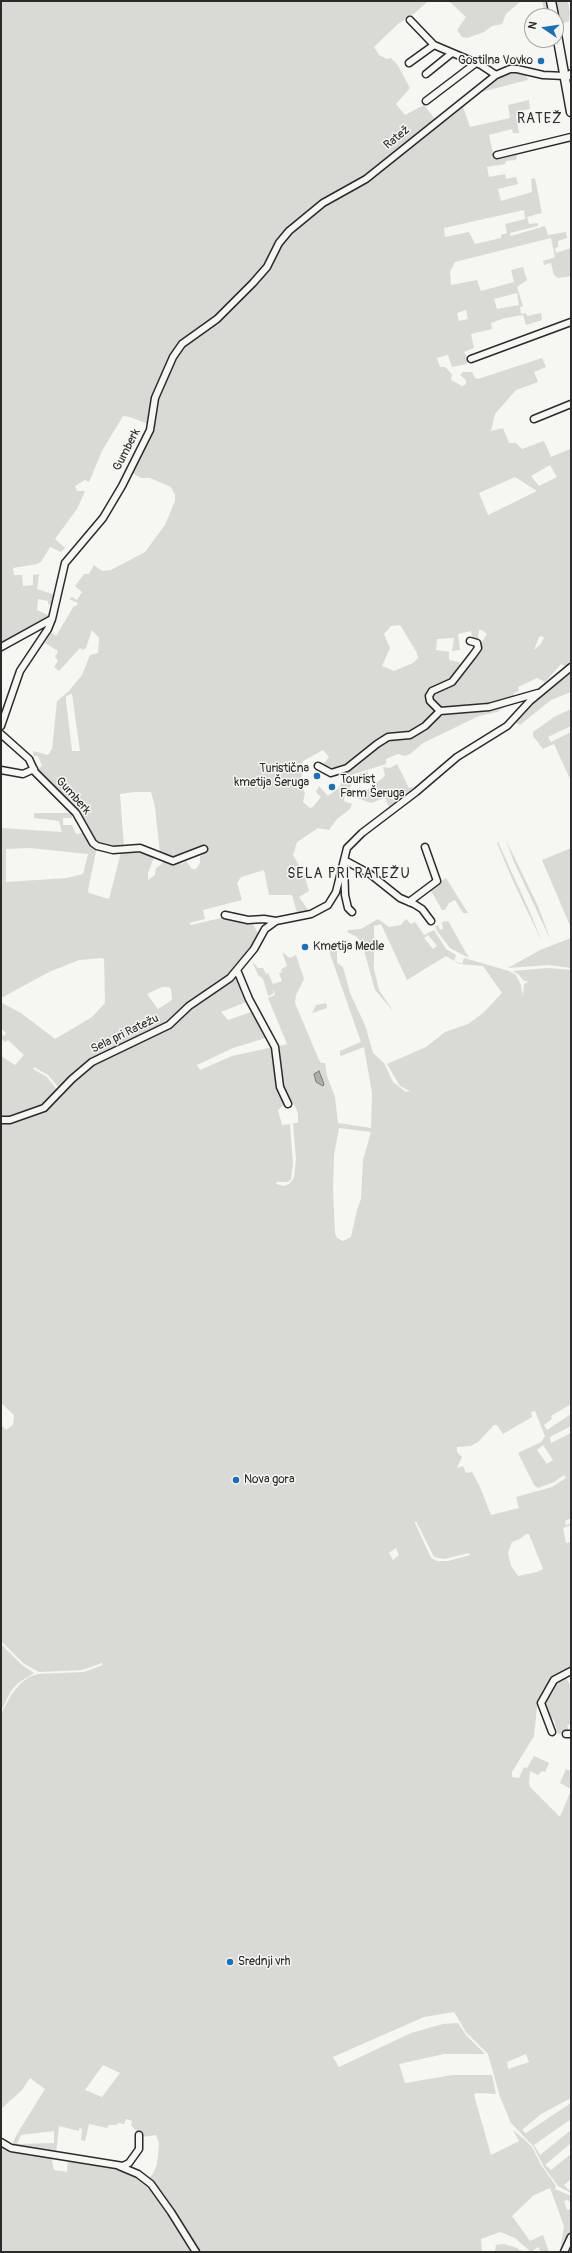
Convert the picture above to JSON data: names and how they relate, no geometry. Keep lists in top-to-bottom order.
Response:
{
  "streets": {
    "street": ["Ratež", "Gumberk", "Sela pri Ratežu"]
  },
  "crossings": [
    ["Ratež", "Gumberk"]
  ],
  "districts": ["RATEŽ", "SELA PRI RATEŽU"],
  "places": [
    "Gostilna Vovko",
    "Turistična kmetija Šeruga",
    "Tourist Farm Šeruga",
    "Kmetija Medle",
    "Nova gora",
    "Srednji vrh"
  ],
  "north": "left"
}
